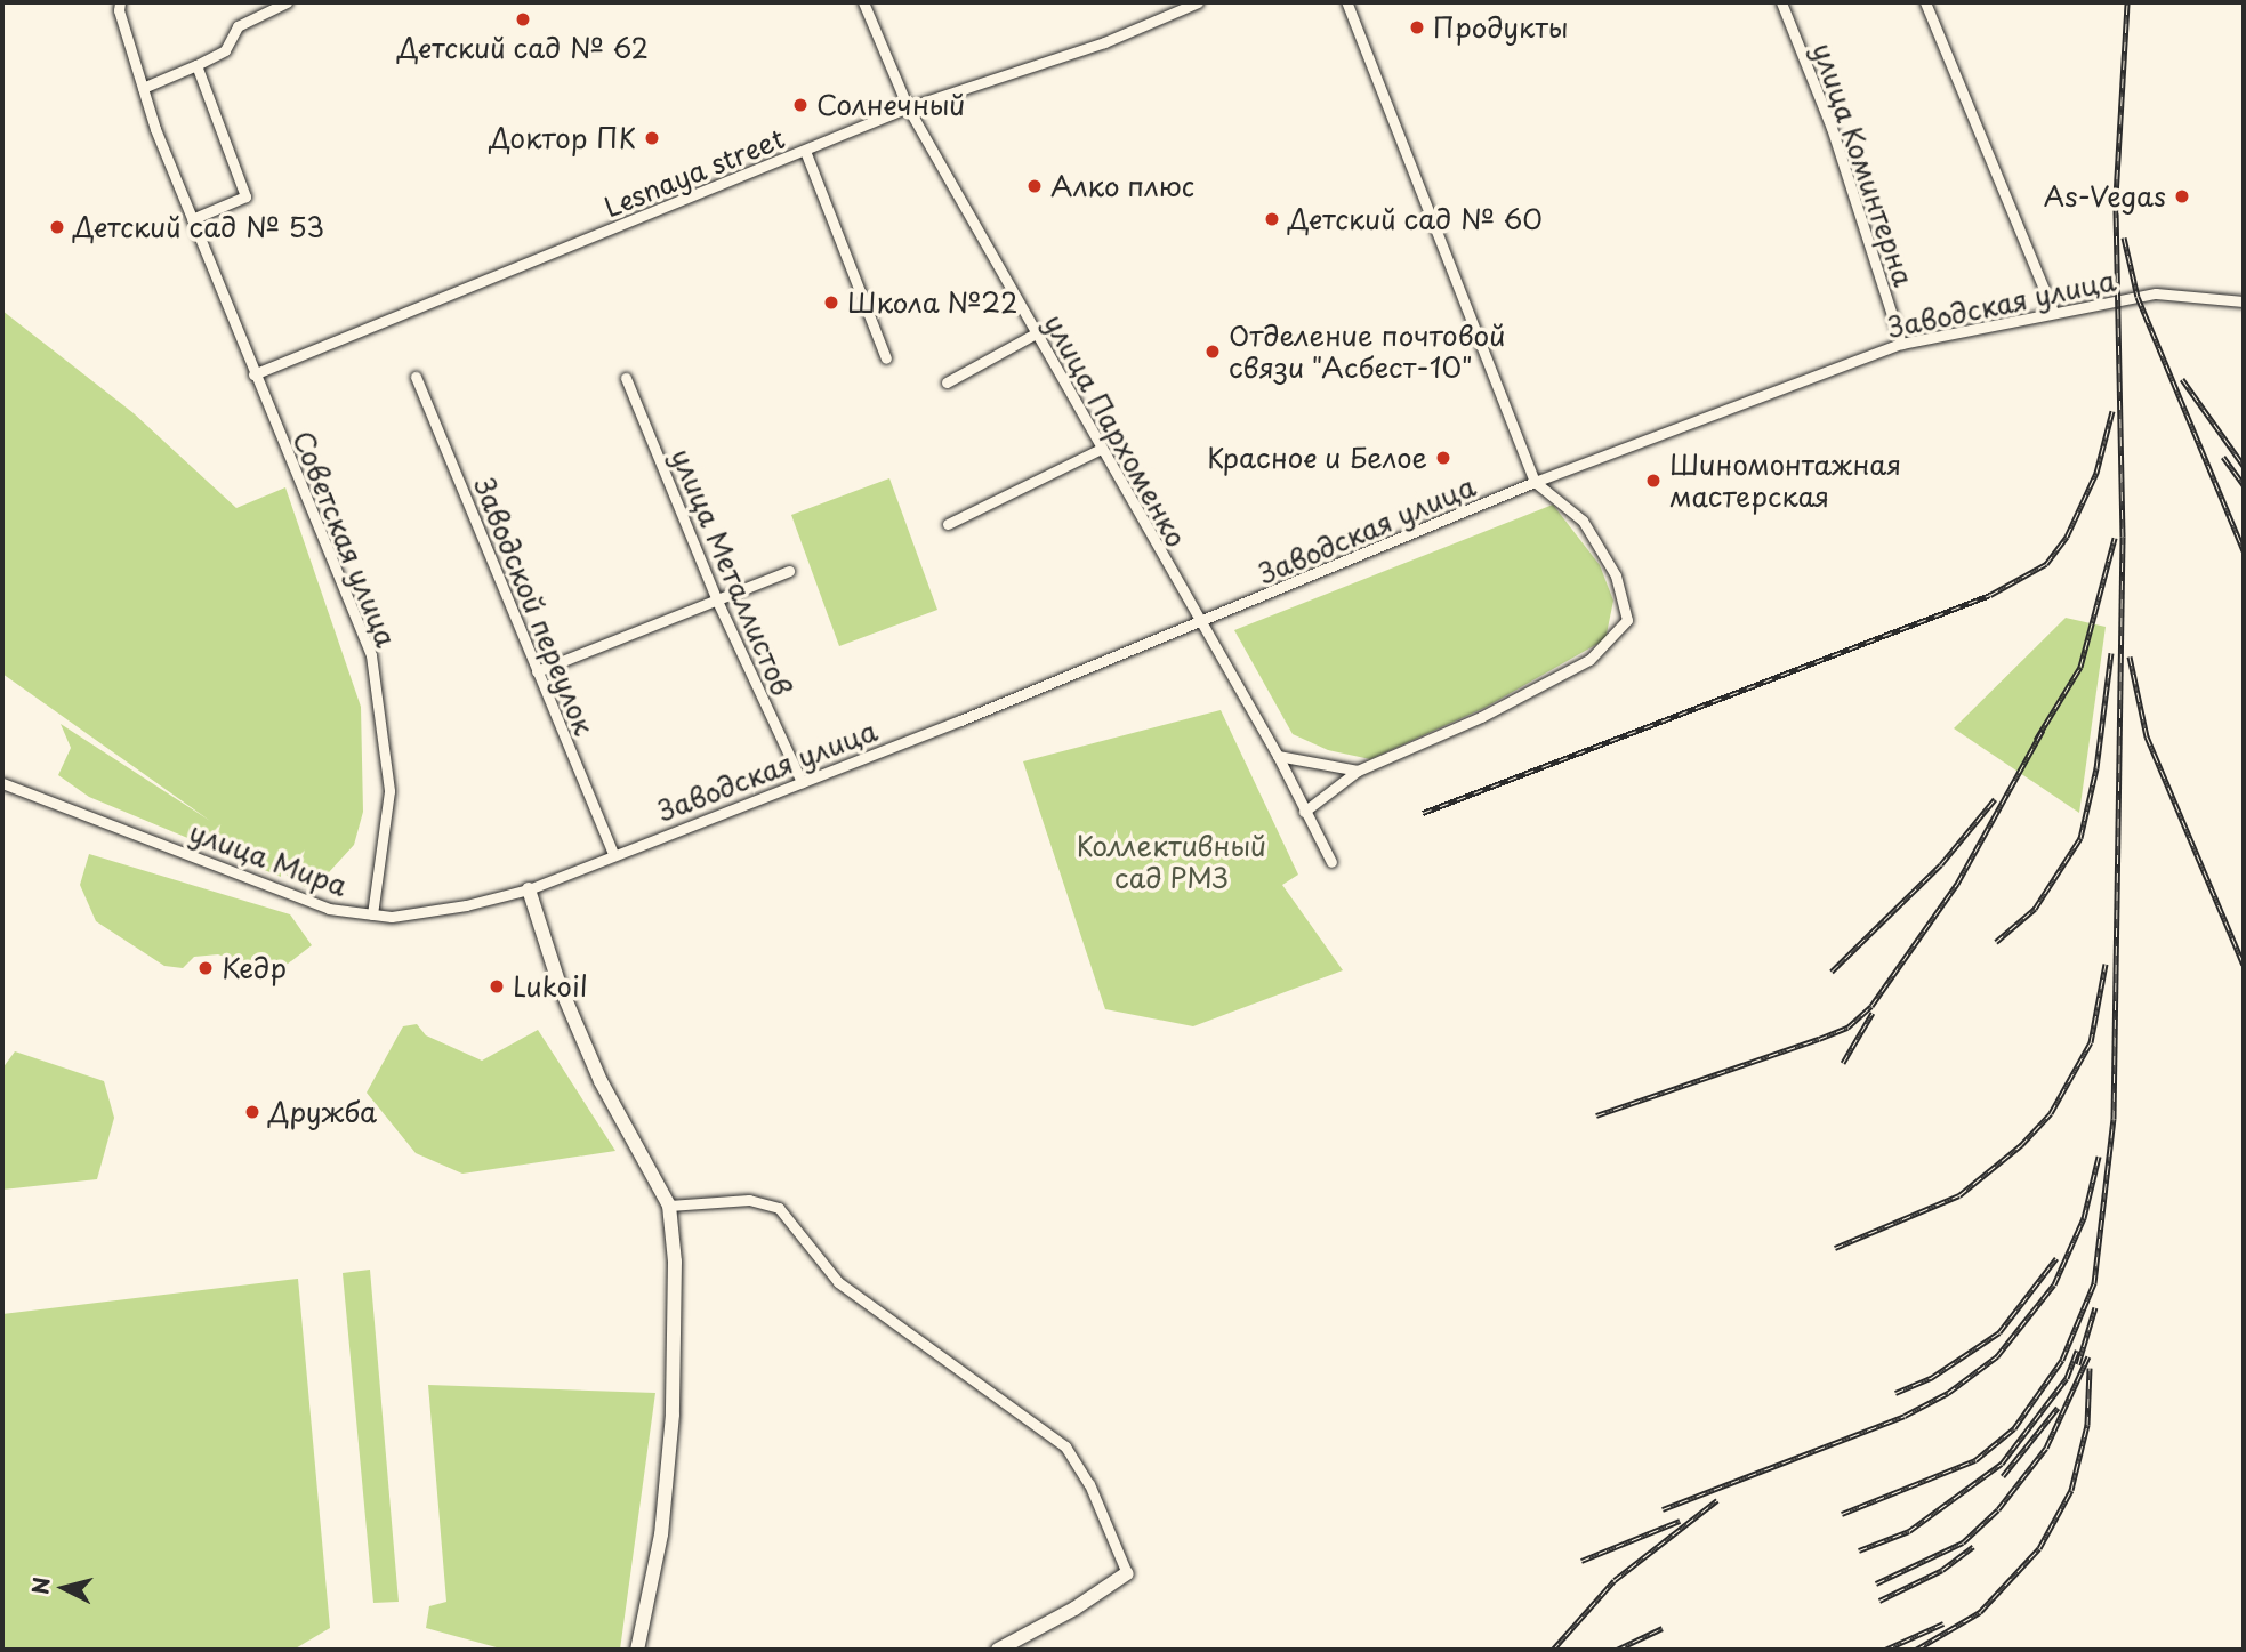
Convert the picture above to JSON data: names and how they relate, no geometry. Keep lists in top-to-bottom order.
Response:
{
  "streets": {
    "street": [
      "улица Коминтерна",
      "Lesnaya street",
      "Заводская улица",
      "улица Пархоменко",
      "Советская улица",
      "улица Металлистов",
      "Заводской переулок",
      "улица Мира"
    ]
  },
  "crossings": [
    ["улица Коминтерна", "Заводская улица"],
    ["Lesnaya street", "улица Пархоменко"],
    ["Lesnaya street", "Советская улица"],
    ["Заводская улица", "улица Пархоменко"],
    ["Заводская улица", "улица Металлистов"],
    ["Заводская улица", "Заводской переулок"],
    ["Заводская улица", "улица Мира"],
    ["Советская улица", "улица Мира"]
  ],
  "parks": ["Коллективный сад РМЗ"],
  "places": [
    "Детский сад № 62",
    "Продукты",
    "Солнечный",
    "Доктор ПК",
    "Алко плюс",
    "As-Vegas",
    "Детский сад № 60",
    "Детский сад № 53",
    "Школа №22",
    "Отделение почтовой связи \"Асбест-10\"",
    "Красное и Белое",
    "Шиномонтажная мастерская",
    "Кедр",
    "Lukoil",
    "Дружба"
  ],
  "north": "left"
}
